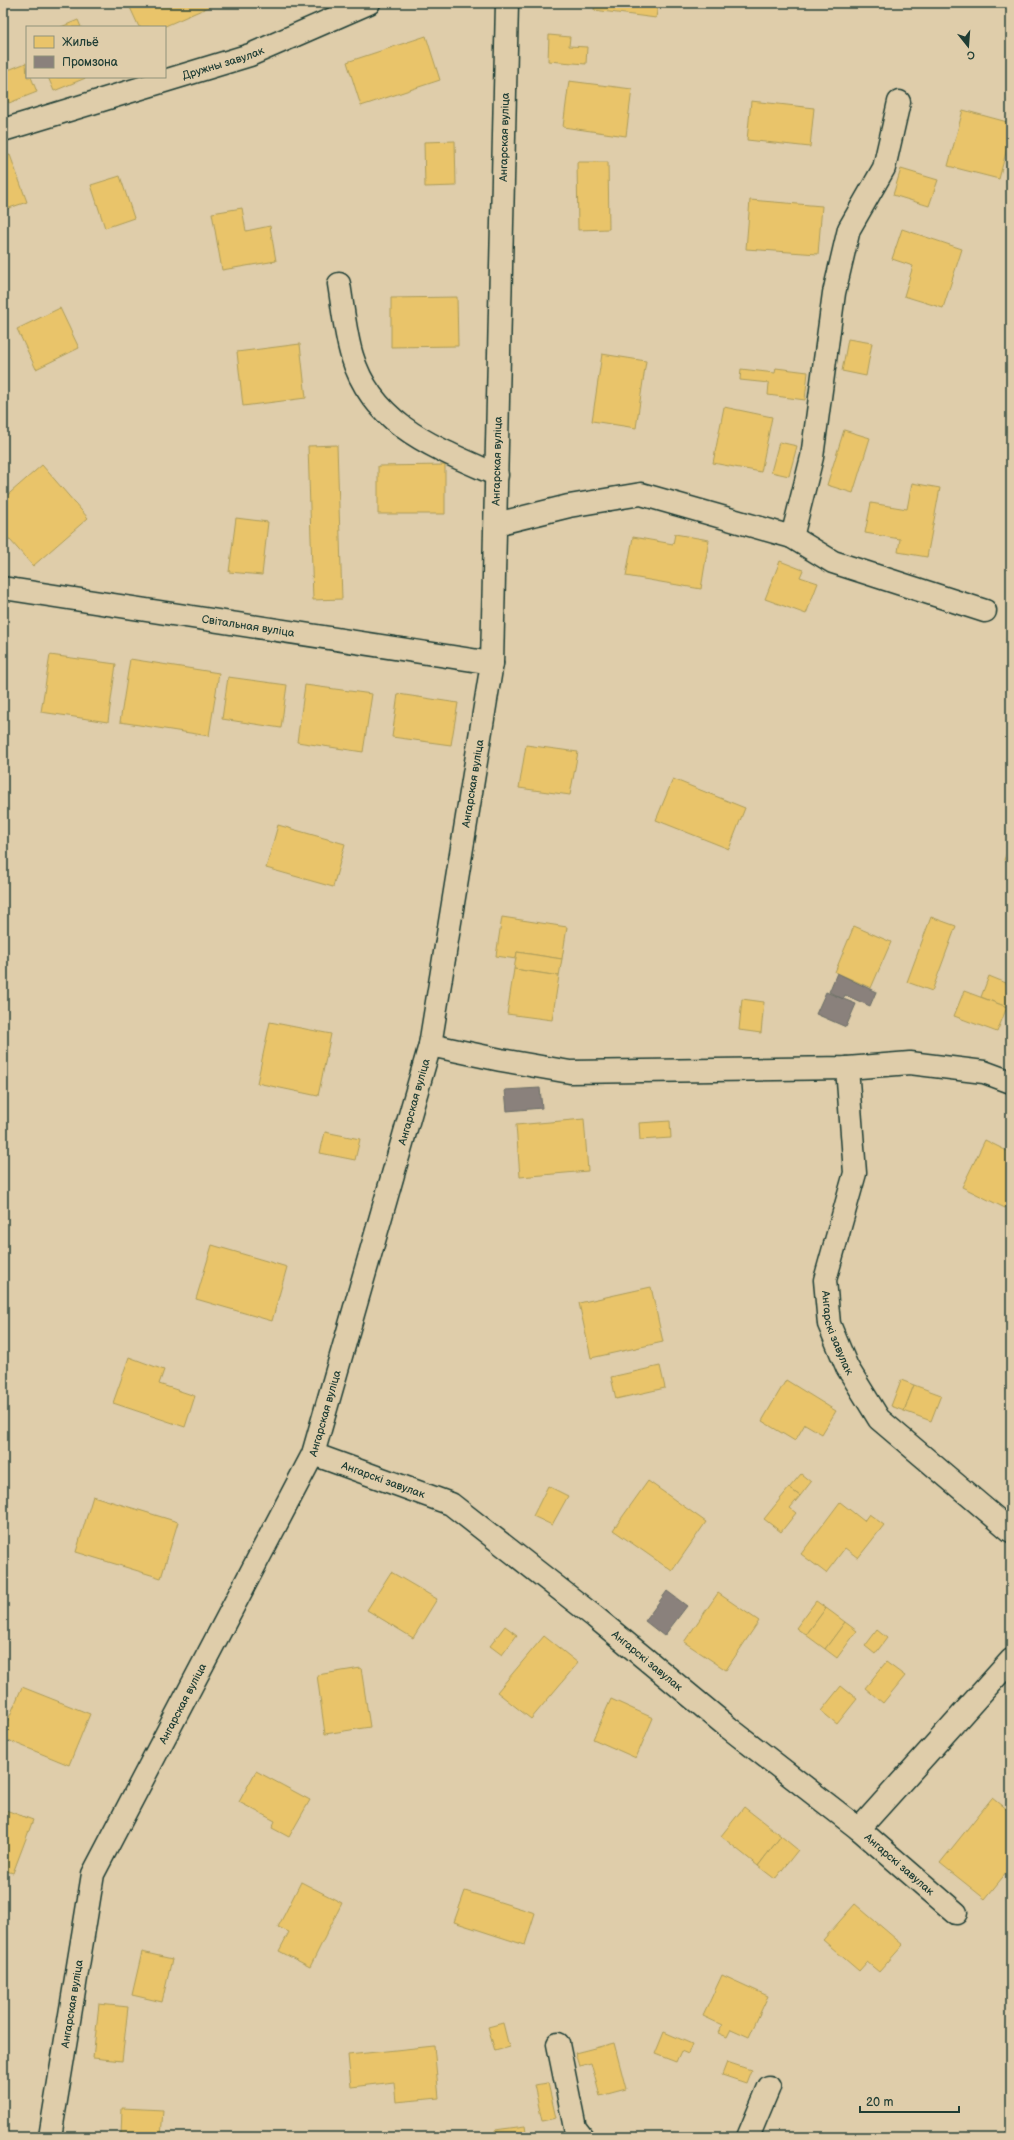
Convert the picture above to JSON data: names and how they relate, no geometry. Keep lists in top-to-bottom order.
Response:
{
  "streets": {
    "street": [
      "Дружны завулак",
      "Ангарская вуліца",
      "Світальная вуліца",
      "Ангарскі завулак"
    ]
  },
  "crossings": [
    ["Ангарская вуліца", "Світальная вуліца"],
    ["Ангарская вуліца", "Ангарскі завулак"]
  ],
  "legend": ["Жильё", "Промзона"],
  "scale_bar": "20 m",
  "north": "bottom"
}
